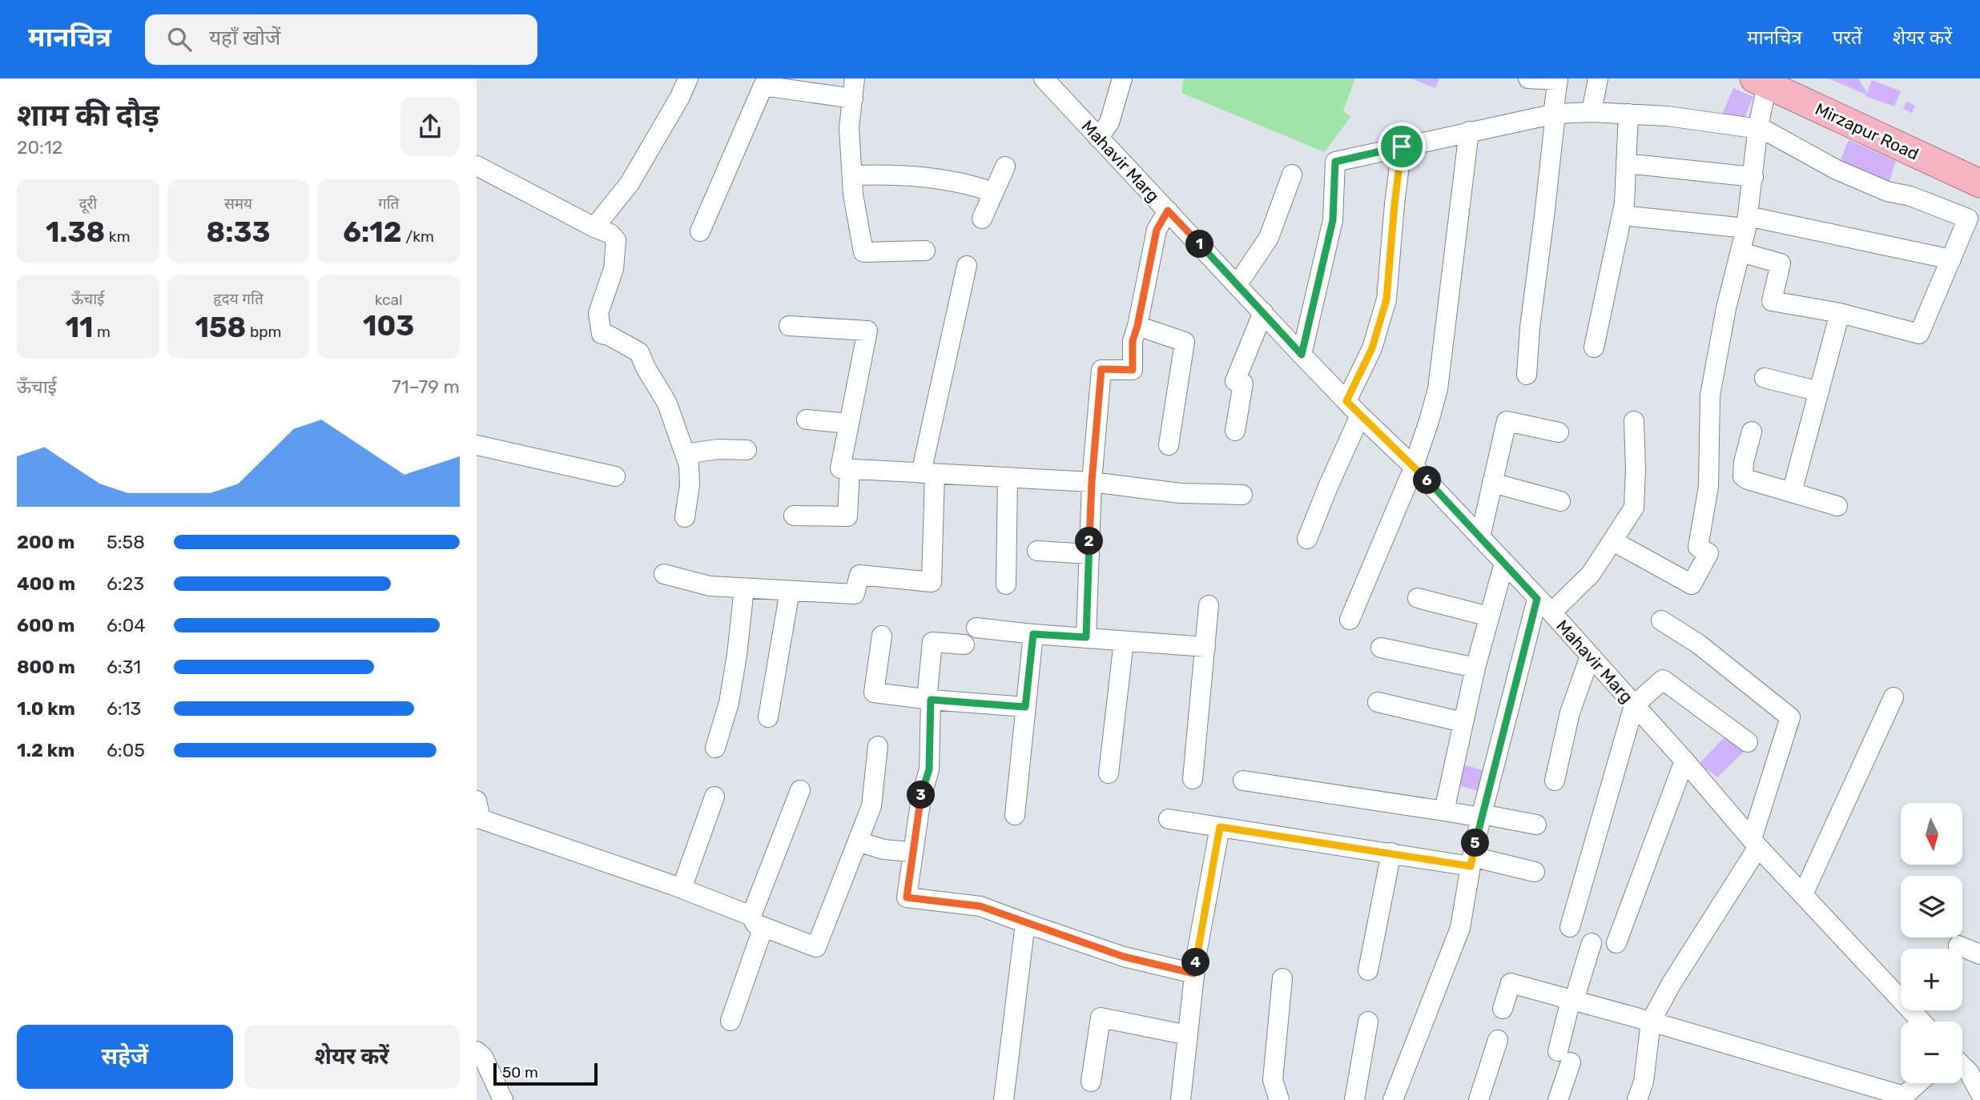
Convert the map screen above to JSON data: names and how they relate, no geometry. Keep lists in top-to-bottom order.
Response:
{
  "streets": {
    "highway": ["Mirzapur Road"],
    "street": ["Mahavir Marg"]
  },
  "scale_bar": "50 m",
  "north": "bottom",
  "page": {
    "header": "मानचित्र",
    "search": "यहाँ खोजें",
    "nav": ["मानचित्र", "परतें", "शेयर करें"],
    "heading": ["शाम की दौड़", "20:12"],
    "stats": [
      ["दूरी", "1.38 km"],
      ["समय", "8:33"],
      ["गति", "6:12 /km"],
      ["ऊँचाई", "11 m"],
      ["हृदय गति", "158 bpm"],
      ["kcal", "103"]
    ],
    "pins": [
      "1",
      "6",
      "2",
      "3",
      "5",
      "4"
    ],
    "chart": ["ऊँचाई", "71–79 m"],
    "list": [
      {
        "name": "200 m",
        "note": "5:58"
      },
      {
        "name": "400 m",
        "note": "6:23"
      },
      {
        "name": "600 m",
        "note": "6:04"
      },
      {
        "name": "800 m",
        "note": "6:31"
      },
      {
        "name": "1.0 km",
        "note": "6:13"
      },
      {
        "name": "1.2 km",
        "note": "6:05"
      }
    ],
    "map_buttons": ["+", "−"],
    "buttons": ["सहेजें", "शेयर करें"],
    "scale": "50 m"
  }
}
